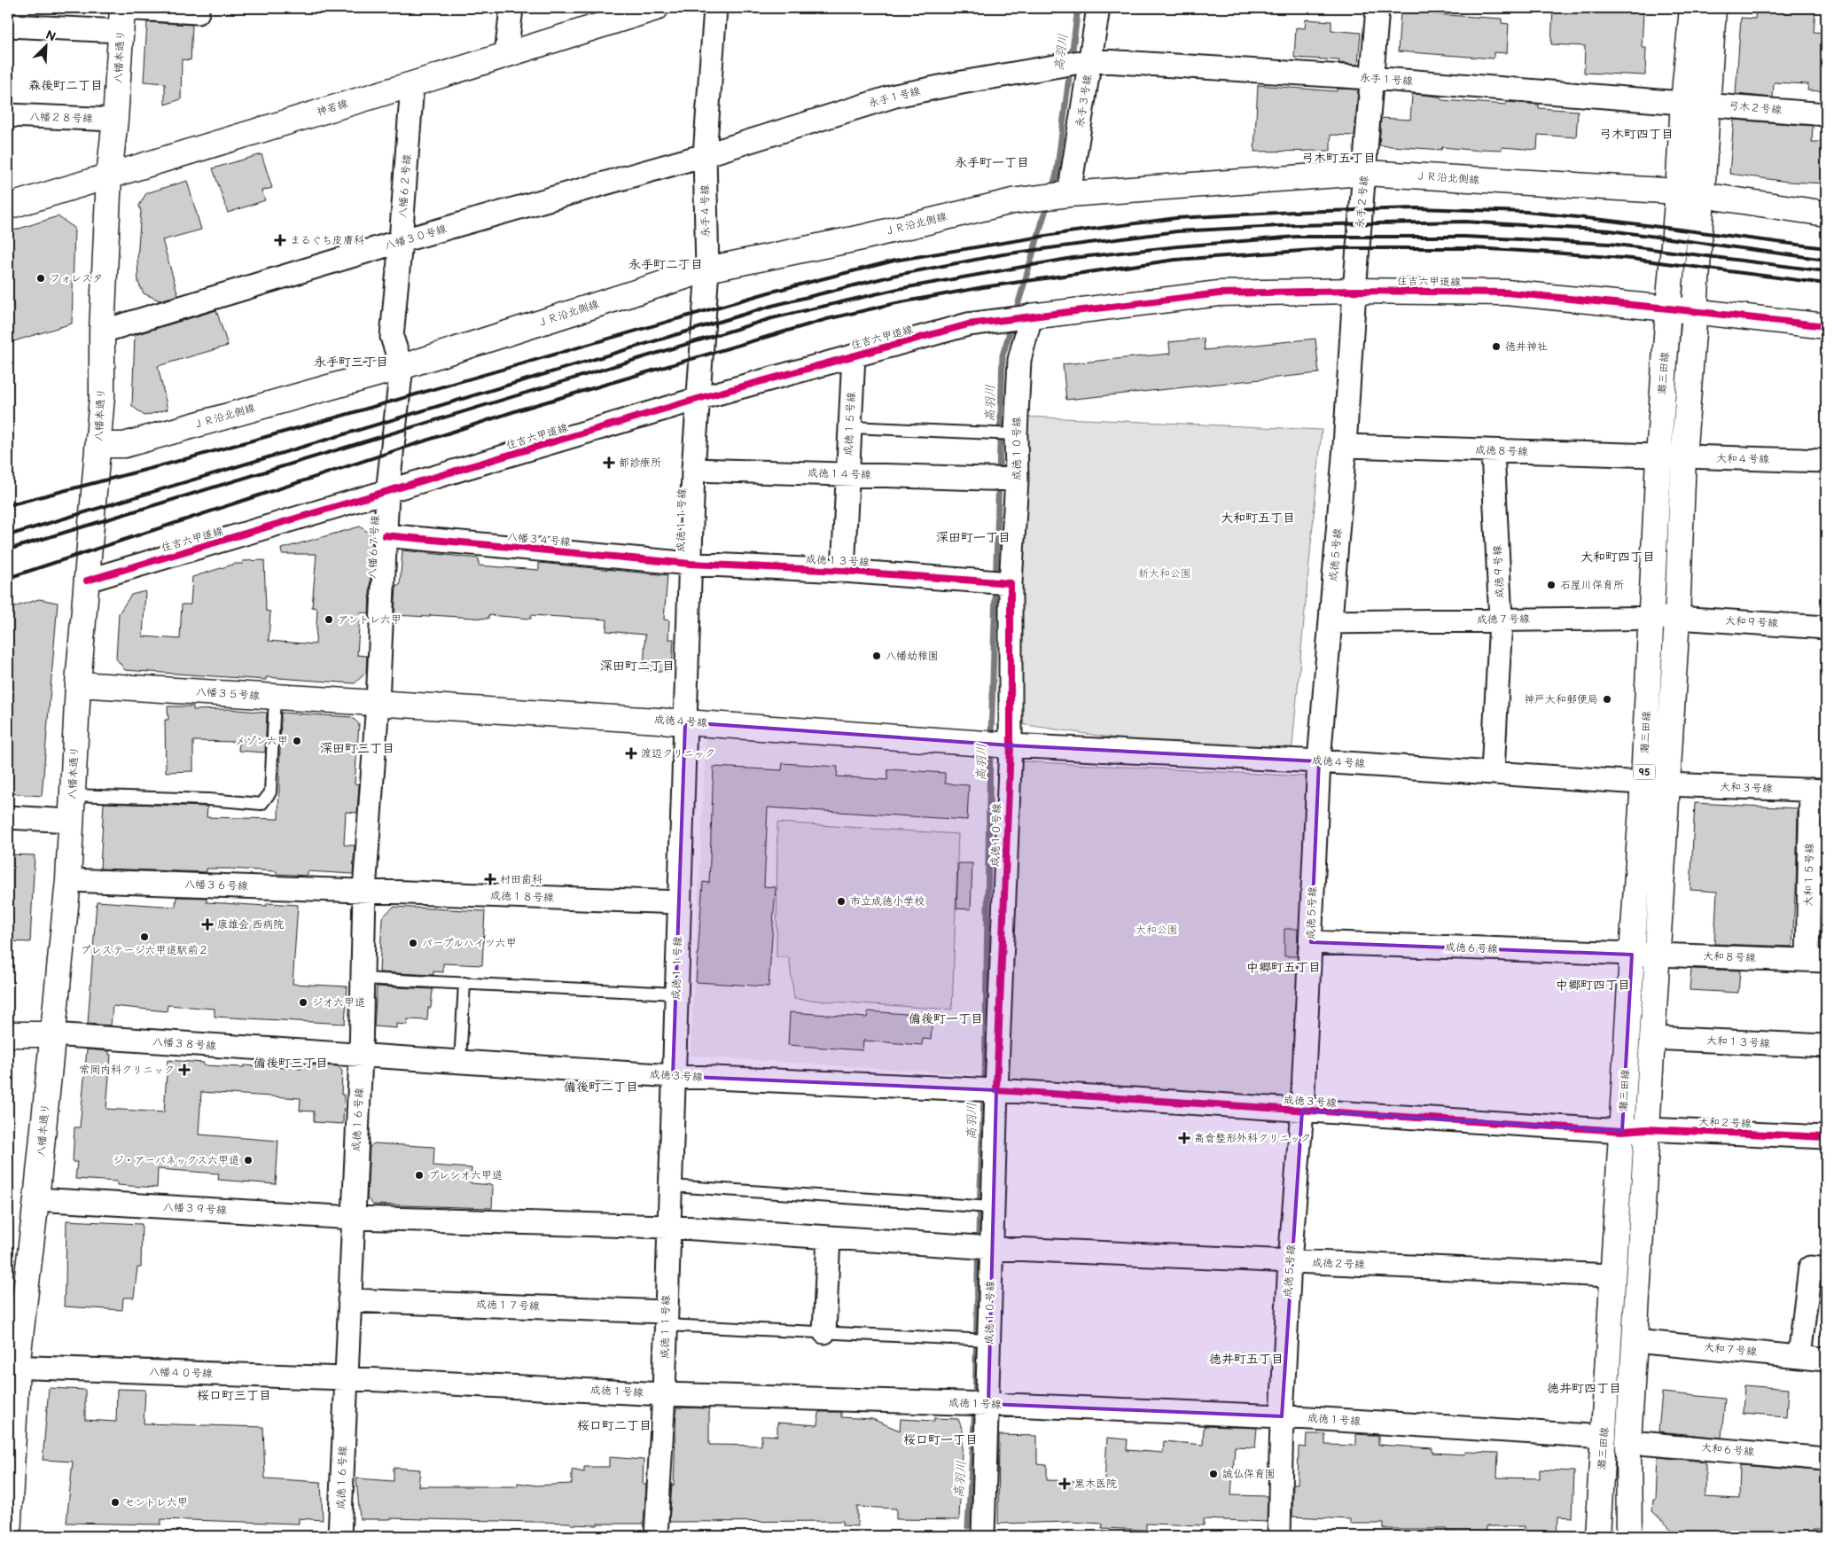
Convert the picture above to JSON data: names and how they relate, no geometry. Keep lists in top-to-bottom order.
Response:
{
  "streets": {
    "street": [
      "八幡本通り",
      "永手１号線",
      "永手３号線",
      "神若線",
      "弓木２号線",
      "八幡２８号線",
      "ＪＲ沿北側線",
      "八幡６２号線",
      "永手２号線",
      "永手４号線",
      "八幡３０号線",
      "住吉六甲道線",
      "灘三田線",
      "成徳１５号線",
      "成徳１０号線",
      "成徳８号線",
      "大和４号線",
      "成徳１４号線",
      "成徳１１号線",
      "八幡３４号線",
      "八幡６７号線",
      "成徳５号線",
      "成徳１３号線",
      "成徳９号線",
      "成徳７号線",
      "大和９号線",
      "八幡３５号線",
      "成徳４号線",
      "95",
      "大和３号線",
      "大和１５号線",
      "八幡３６号線",
      "成徳１８号線",
      "成徳６号線",
      "大和８号線",
      "大和１３号線",
      "八幡３８号線",
      "成徳３号線",
      "成徳１６号線",
      "大和２号線",
      "八幡３９号線",
      "成徳２号線",
      "成徳１７号線",
      "大和７号線",
      "八幡４０号線",
      "成徳１号線",
      "大和６号線"
    ]
  },
  "crossings": [
    ["八幡本通り", "神若線"],
    ["八幡本通り", "八幡２８号線"],
    ["八幡本通り", "ＪＲ沿北側線"],
    ["八幡本通り", "八幡３０号線"],
    ["八幡本通り", "住吉六甲道線"],
    ["八幡本通り", "八幡３５号線"],
    ["八幡本通り", "八幡３６号線"],
    ["八幡本通り", "八幡３８号線"],
    ["八幡本通り", "八幡３９号線"],
    ["八幡本通り", "八幡４０号線"],
    ["永手１号線", "永手３号線"],
    ["永手１号線", "弓木２号線"],
    ["永手１号線", "永手２号線"],
    ["永手１号線", "永手４号線"],
    ["永手１号線", "八幡３０号線"],
    ["永手１号線", "灘三田線"],
    ["永手３号線", "ＪＲ沿北側線"],
    ["神若線", "八幡６２号線"],
    ["弓木２号線", "灘三田線"],
    ["ＪＲ沿北側線", "八幡６２号線"],
    ["ＪＲ沿北側線", "永手２号線"],
    ["ＪＲ沿北側線", "永手４号線"],
    ["ＪＲ沿北側線", "灘三田線"],
    ["ＪＲ沿北側線", "八幡６７号線"],
    ["八幡６２号線", "八幡３０号線"],
    ["八幡６２号線", "八幡６７号線"],
    ["永手２号線", "住吉六甲道線"],
    ["永手２号線", "成徳５号線"],
    ["永手４号線", "八幡３０号線"],
    ["永手４号線", "住吉六甲道線"],
    ["永手４号線", "成徳１１号線"],
    ["住吉六甲道線", "灘三田線"],
    ["住吉六甲道線", "成徳１５号線"],
    ["住吉六甲道線", "成徳１０号線"],
    ["住吉六甲道線", "成徳１１号線"],
    ["住吉六甲道線", "八幡６７号線"],
    ["住吉六甲道線", "成徳５号線"],
    ["灘三田線", "成徳８号線"],
    ["灘三田線", "大和４号線"],
    ["灘三田線", "成徳７号線"],
    ["灘三田線", "大和９号線"],
    ["灘三田線", "成徳４号線"],
    ["灘三田線", "大和３号線"],
    ["灘三田線", "成徳６号線"],
    ["灘三田線", "大和８号線"],
    ["灘三田線", "大和１３号線"],
    ["灘三田線", "成徳３号線"],
    ["灘三田線", "大和２号線"],
    ["灘三田線", "成徳２号線"],
    ["灘三田線", "大和７号線"],
    ["灘三田線", "成徳１号線"],
    ["灘三田線", "大和６号線"],
    ["成徳１５号線", "成徳１４号線"],
    ["成徳１５号線", "成徳１３号線"],
    ["成徳１０号線", "成徳１４号線"],
    ["成徳１０号線", "成徳１３号線"],
    ["成徳１０号線", "成徳４号線"],
    ["成徳１０号線", "成徳３号線"],
    ["成徳１０号線", "成徳２号線"],
    ["成徳１０号線", "成徳１号線"],
    ["成徳８号線", "大和４号線"],
    ["成徳８号線", "成徳５号線"],
    ["成徳８号線", "成徳９号線"],
    ["成徳１４号線", "成徳１１号線"],
    ["成徳１１号線", "八幡３４号線"],
    ["成徳１１号線", "成徳１３号線"],
    ["成徳１１号線", "成徳４号線"],
    ["成徳１１号線", "成徳１８号線"],
    ["成徳１１号線", "成徳３号線"],
    ["成徳１１号線", "八幡３９号線"],
    ["成徳１１号線", "成徳２号線"],
    ["成徳１１号線", "成徳１７号線"],
    ["成徳１１号線", "成徳１号線"],
    ["八幡３４号線", "八幡６７号線"],
    ["八幡３４号線", "成徳１３号線"],
    ["八幡６７号線", "八幡３５号線"],
    ["八幡６７号線", "成徳４号線"],
    ["八幡６７号線", "成徳１６号線"],
    ["成徳５号線", "成徳７号線"],
    ["成徳５号線", "成徳４号線"],
    ["成徳５号線", "成徳６号線"],
    ["成徳５号線", "成徳３号線"],
    ["成徳５号線", "成徳２号線"],
    ["成徳５号線", "成徳１号線"],
    ["成徳９号線", "成徳７号線"],
    ["成徳９号線", "成徳４号線"],
    ["成徳７号線", "大和９号線"],
    ["八幡３５号線", "成徳４号線"],
    ["八幡３５号線", "成徳１６号線"],
    ["成徳４号線", "大和３号線"],
    ["成徳４号線", "成徳１６号線"],
    ["大和３号線", "大和１５号線"],
    ["大和１５号線", "大和８号線"],
    ["八幡３６号線", "成徳１８号線"],
    ["八幡３６号線", "成徳１６号線"],
    ["成徳１８号線", "成徳１６号線"],
    ["成徳６号線", "大和８号線"],
    ["八幡３８号線", "成徳３号線"],
    ["八幡３８号線", "成徳１６号線"],
    ["成徳３号線", "成徳１６号線"],
    ["成徳３号線", "大和２号線"],
    ["成徳１６号線", "八幡３９号線"],
    ["成徳１６号線", "成徳１７号線"],
    ["成徳１６号線", "八幡４０号線"],
    ["成徳１６号線", "成徳１号線"],
    ["八幡３９号線", "成徳２号線"],
    ["八幡４０号線", "成徳１号線"]
  ],
  "districts": [
    "森後町二丁目",
    "弓木町四丁目",
    "弓木町五丁目",
    "永手町一丁目",
    "永手町二丁目",
    "永手町三丁目",
    "大和町五丁目",
    "深田町一丁目",
    "大和町四丁目",
    "深田町二丁目",
    "深田町三丁目",
    "中郷町五丁目",
    "中郷町四丁目",
    "備後町一丁目",
    "備後町三丁目",
    "備後町二丁目",
    "徳井町五丁目",
    "徳井町四丁目",
    "桜口町三丁目",
    "桜口町二丁目",
    "桜口町一丁目"
  ],
  "water": ["高羽川"],
  "parks": ["新大和公園", "大和公園"],
  "places": {
    "health": [
      "まるぐち皮膚科",
      "都診療所",
      "渡辺クリニック",
      "村田歯科",
      "康雄会 西病院",
      "常岡内科クリニック",
      "高倉整形外科クリニック",
      "黒木医院"
    ],
    "other": [
      "フォレスタ",
      "徳井神社",
      "石屋川保育所",
      "アントレ六甲",
      "八幡幼稚園",
      "神戸大和郵便局",
      "メゾン六甲",
      "市立成徳小学校",
      "プレステージ六甲道駅前２",
      "パープルハイツ六甲",
      "ジオ六甲道",
      "ジ・アーバネックス六甲道",
      "プレシオ六甲道",
      "誠仏保育園",
      "セントレ六甲"
    ]
  },
  "north": "top right"
}
